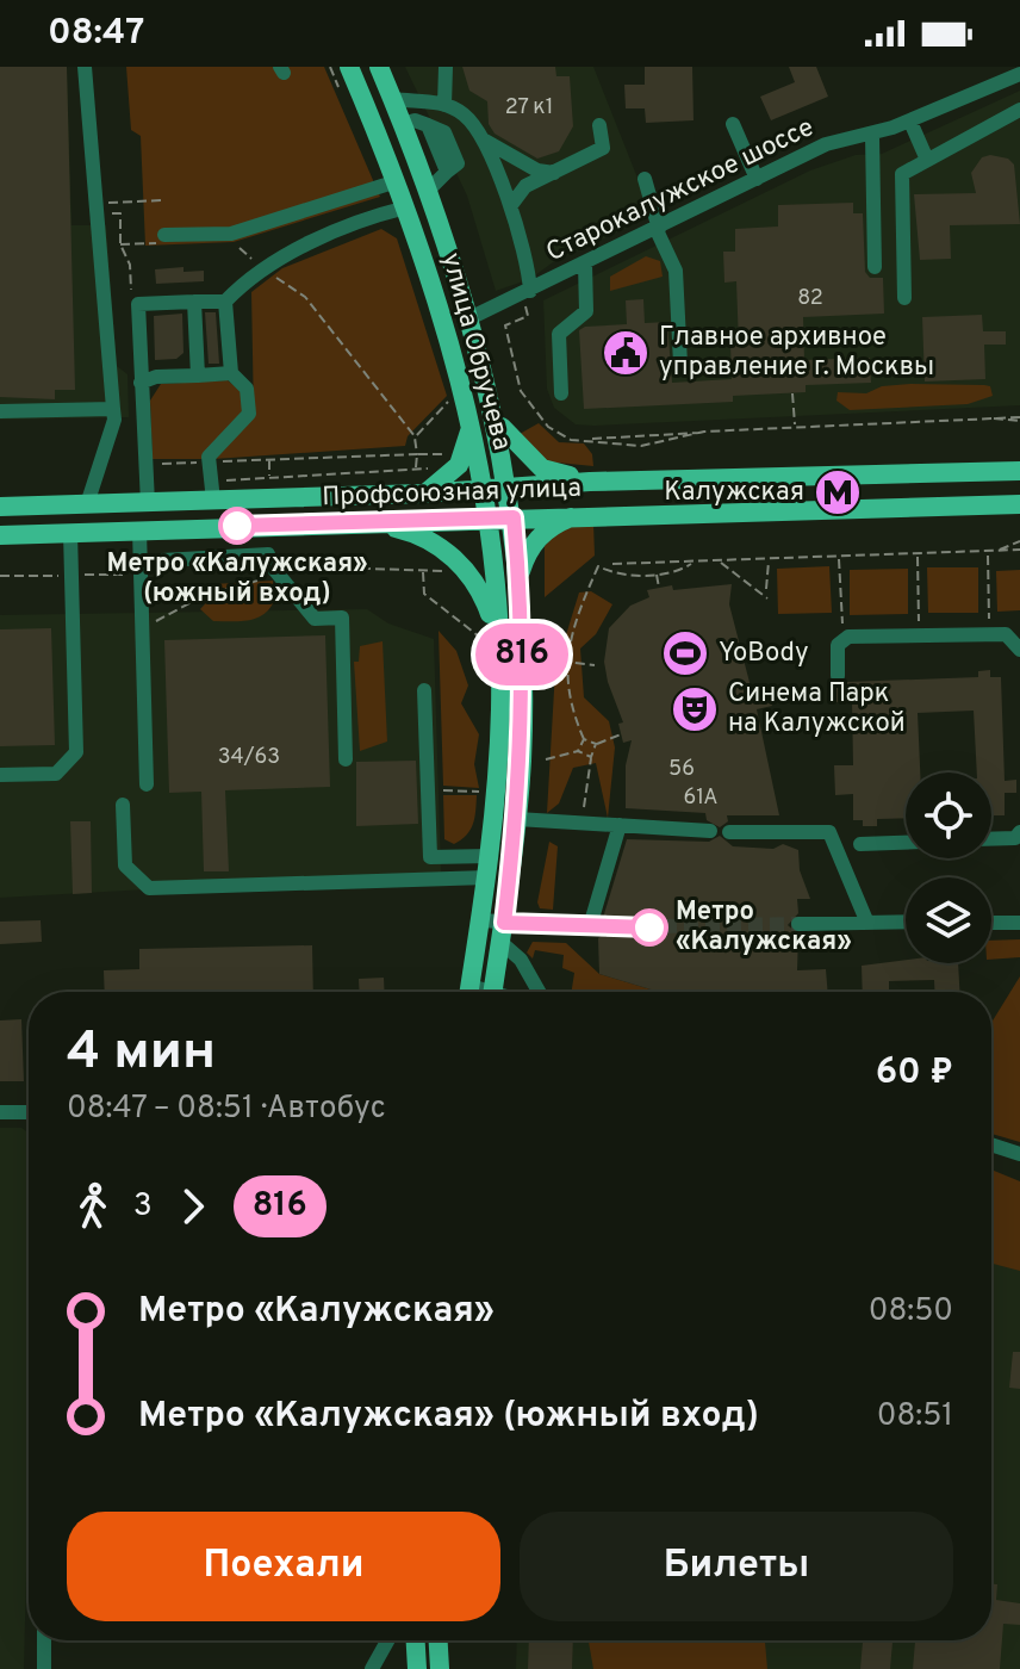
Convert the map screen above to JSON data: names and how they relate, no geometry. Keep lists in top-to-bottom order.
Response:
{
  "streets": {
    "main road": ["улица Обручева", "Профсоюзная улица"],
    "street": ["Старокалужское шоссе"]
  },
  "crossings": [
    ["Старокалужское шоссе", "улица Обручева"],
    ["улица Обручева", "Профсоюзная улица"]
  ],
  "places": {
    "public building": ["Главное архивное управление г. Москвы"],
    "metro station": ["Калужская"],
    "other": ["Метро «Калужская» (южный вход)", "Метро «Калужская»"],
    "sports": ["YoBody"],
    "theatre": ["Синема Парк на Калужской"]
  },
  "lines": ["bus line 816"],
  "house_numbers": [
    "27 к1",
    "82",
    "34/63",
    "56",
    "61А"
  ],
  "page": {
    "status": "08:47",
    "on_map": "816",
    "heading": ["4 мин", "08:47 – 08:51 · Автобус", "60 ₽"],
    "legs": ["3", "816"],
    "list": [
      {
        "name": "Метро «Калужская»",
        "value": "08:50"
      },
      {
        "name": "Метро «Калужская» (южный вход)",
        "value": "08:51"
      }
    ],
    "buttons": ["Поехали", "Билеты"]
  }
}
